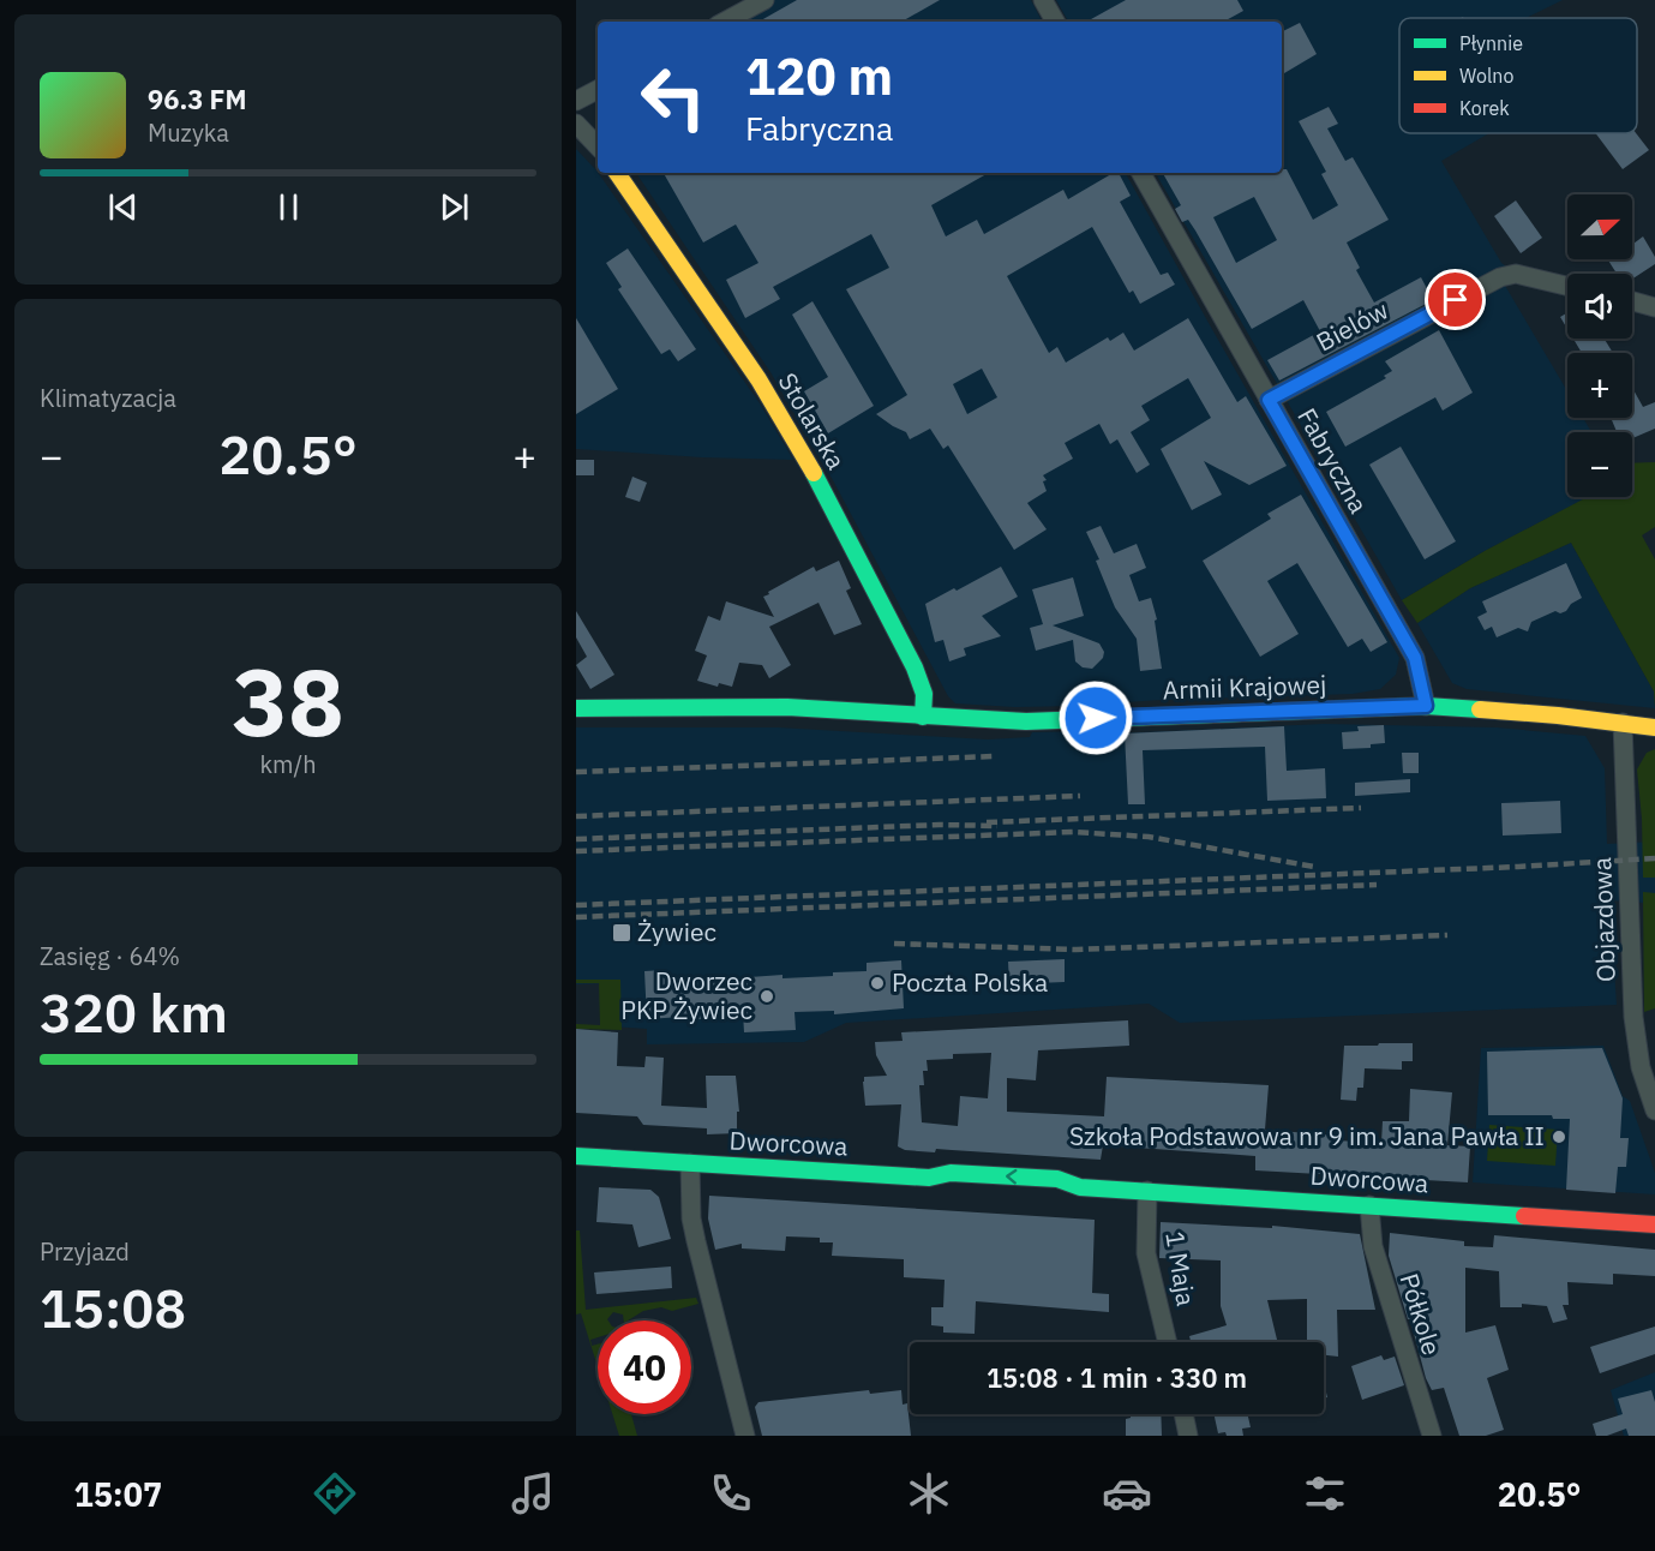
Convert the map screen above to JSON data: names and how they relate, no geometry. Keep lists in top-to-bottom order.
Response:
{
  "streets": {
    "street": [
      "Bielów",
      "Stolarska",
      "Fabryczna",
      "Armii Krajowej",
      "Objazdowa",
      "Dworcowa",
      "1 Maja",
      "Półkole"
    ]
  },
  "crossings": [
    ["Bielów", "Fabryczna"],
    ["Stolarska", "Armii Krajowej"],
    ["Fabryczna", "Armii Krajowej"],
    ["Armii Krajowej", "Objazdowa"],
    ["Dworcowa", "1 Maja"],
    ["Dworcowa", "Półkole"]
  ],
  "places": {
    "transit": ["Żywiec"],
    "other": ["Poczta Polska", "Dworzec PKP Żywiec", "Szkoła Podstawowa nr 9 im. Jana Pawła II"]
  },
  "legend": ["Płynnie", "Wolno", "Korek"],
  "north": "right",
  "page": {
    "turn": ["120 m", "Fabryczna"],
    "song": ["96.3 FM", "Muzyka"],
    "map_buttons": ["+", "−"],
    "tile": [
      "Klimatyzacja",
      ["38", "km/h"],
      ["Zasięg · 64%", "320 km"],
      ["Przyjazd", "15:08"]
    ],
    "heat": ["−", "20.5°", "+"],
    "limit": "40",
    "trip": "15:08 · 1 min · 330 m",
    "tabs": ["15:07", "20.5°"]
  }
}
